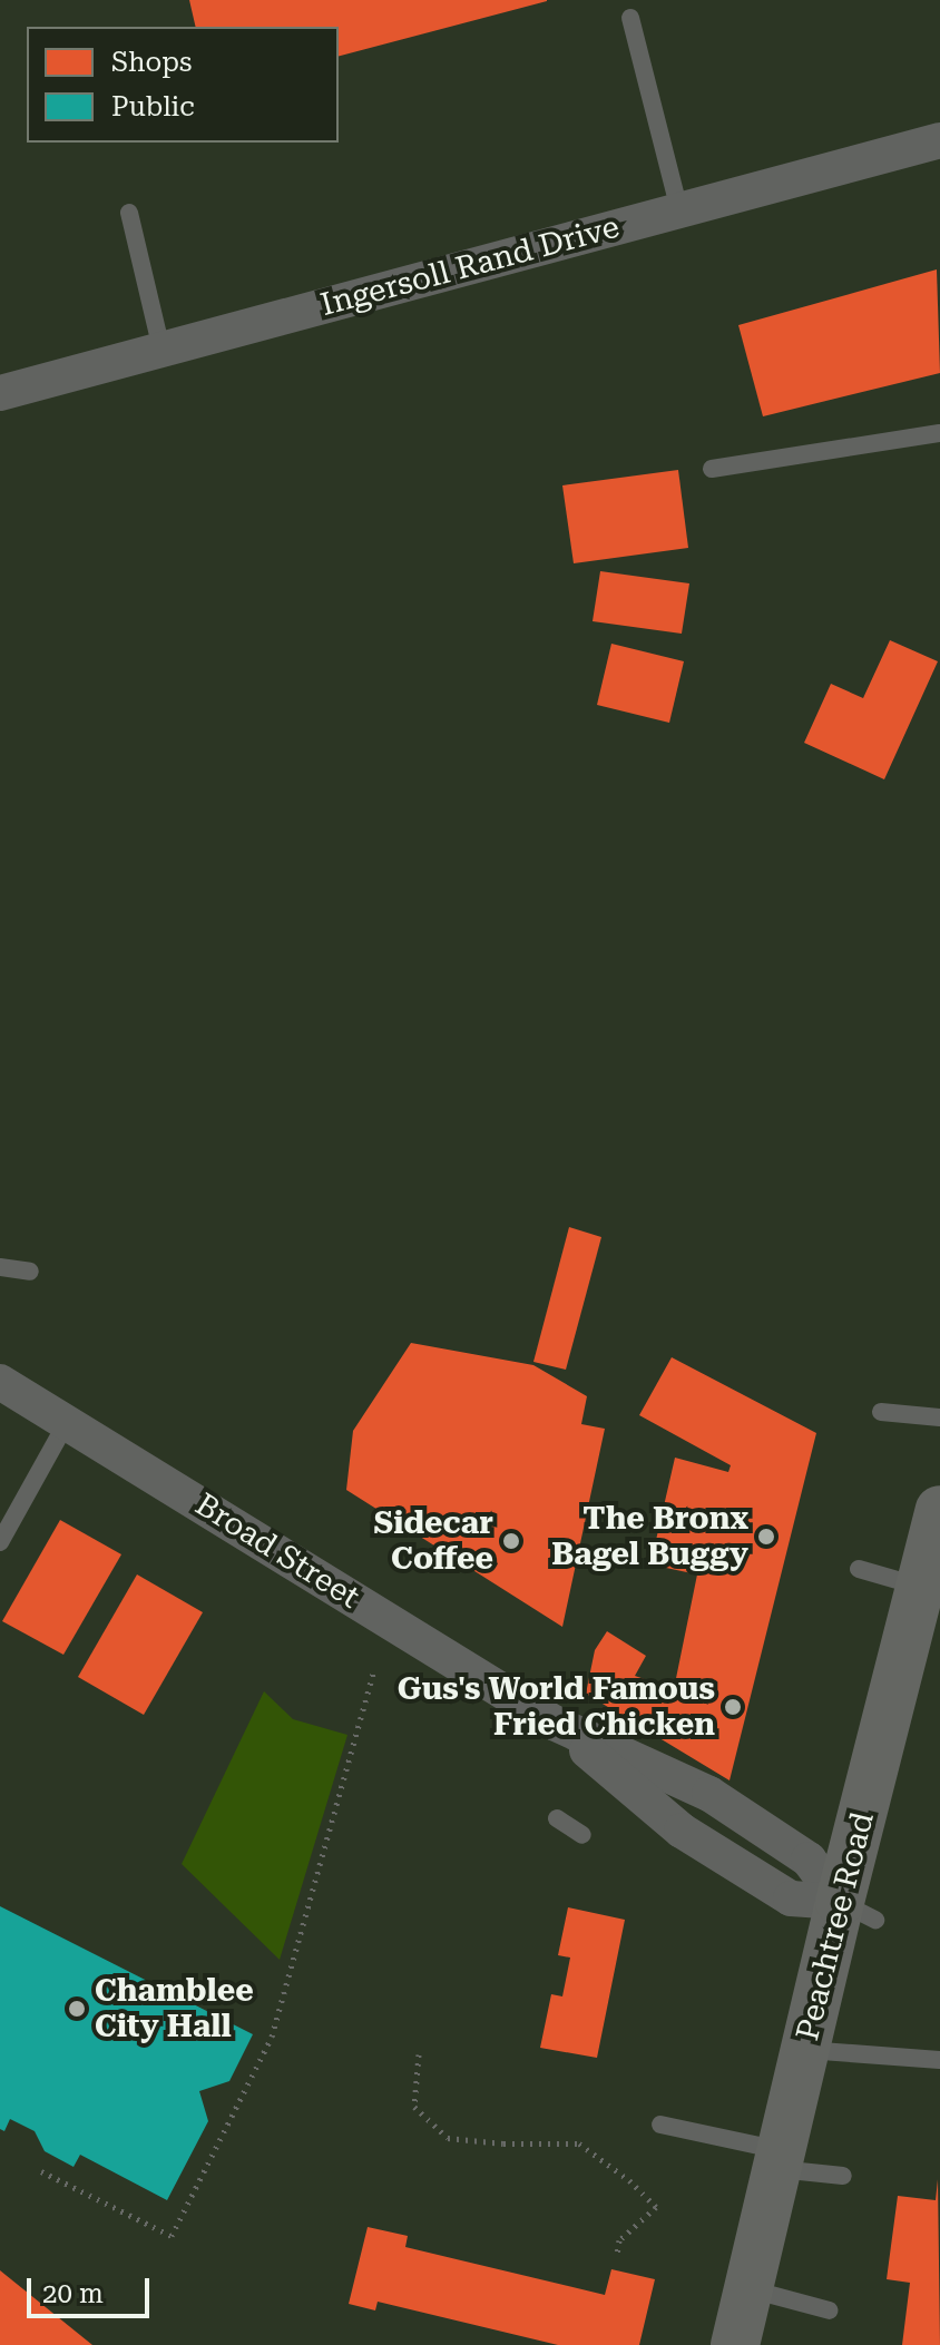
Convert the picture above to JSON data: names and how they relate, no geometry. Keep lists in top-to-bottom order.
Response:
{
  "streets": {
    "street": ["Ingersoll Rand Drive", "Broad Street", "Peachtree Road"]
  },
  "crossings": [
    ["Broad Street", "Peachtree Road"]
  ],
  "places": [
    "The Bronx Bagel Buggy",
    "Sidecar Coffee",
    "Gus's World Famous Fried Chicken",
    "Chamblee City Hall"
  ],
  "legend": ["Shops", "Public"],
  "scale_bar": "20 m"
}
